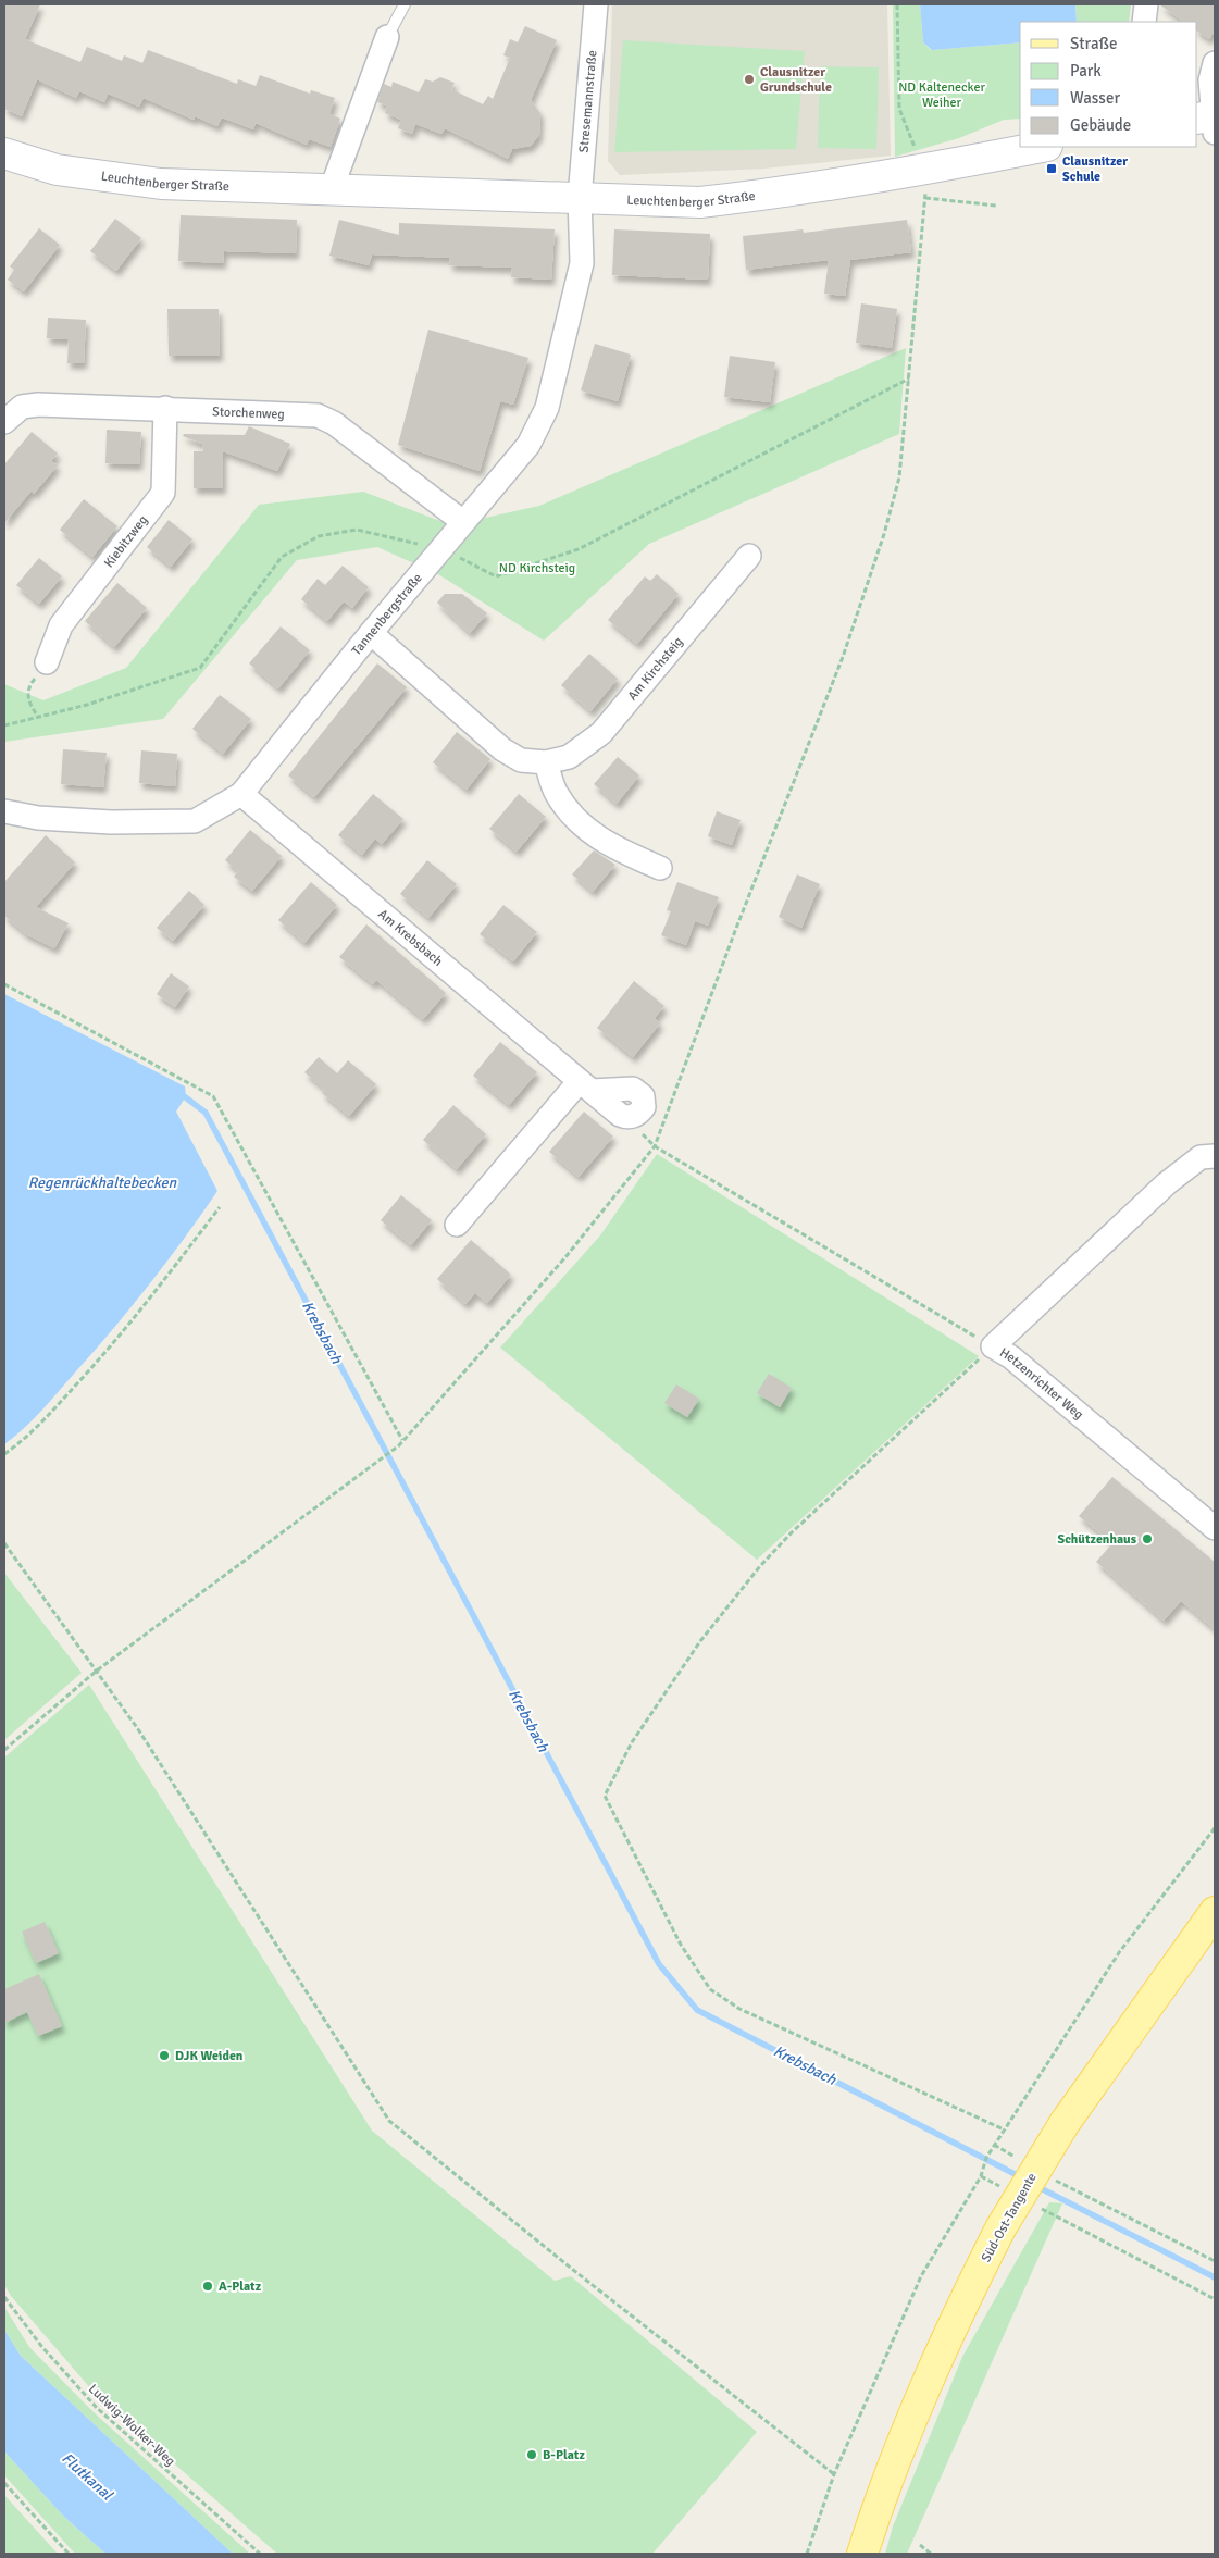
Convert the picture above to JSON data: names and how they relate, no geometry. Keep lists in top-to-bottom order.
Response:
{
  "streets": {
    "main road": ["Süd-Ost-Tangente"],
    "street": [
      "Stresemannstraße",
      "Leuchtenberger Straße",
      "Storchenweg",
      "Kiebitzweg",
      "Tannenbergstraße",
      "Am Kirchsteig",
      "Am Krebsbach",
      "Hetzenrichter Weg"
    ],
    "path": ["Ludwig-Wolker-Weg"]
  },
  "crossings": [
    ["Stresemannstraße", "Leuchtenberger Straße"],
    ["Stresemannstraße", "Tannenbergstraße"],
    ["Leuchtenberger Straße", "Tannenbergstraße"],
    ["Storchenweg", "Kiebitzweg"],
    ["Storchenweg", "Tannenbergstraße"],
    ["Tannenbergstraße", "Am Kirchsteig"],
    ["Tannenbergstraße", "Am Krebsbach"]
  ],
  "water": ["Regenrückhaltebecken", "Krebsbach", "Flutkanal"],
  "parks": ["ND Kaltenecker Weiher", "ND Kirchsteig"],
  "places": {
    "other": [
      "Clausnitzer Grundschule",
      "Schützenhaus",
      "DJK Weiden",
      "A-Platz",
      "B-Platz"
    ],
    "transit": ["Clausnitzer Schule"]
  },
  "legend": [
    "Straße",
    "Park",
    "Wasser",
    "Gebäude"
  ]
}
